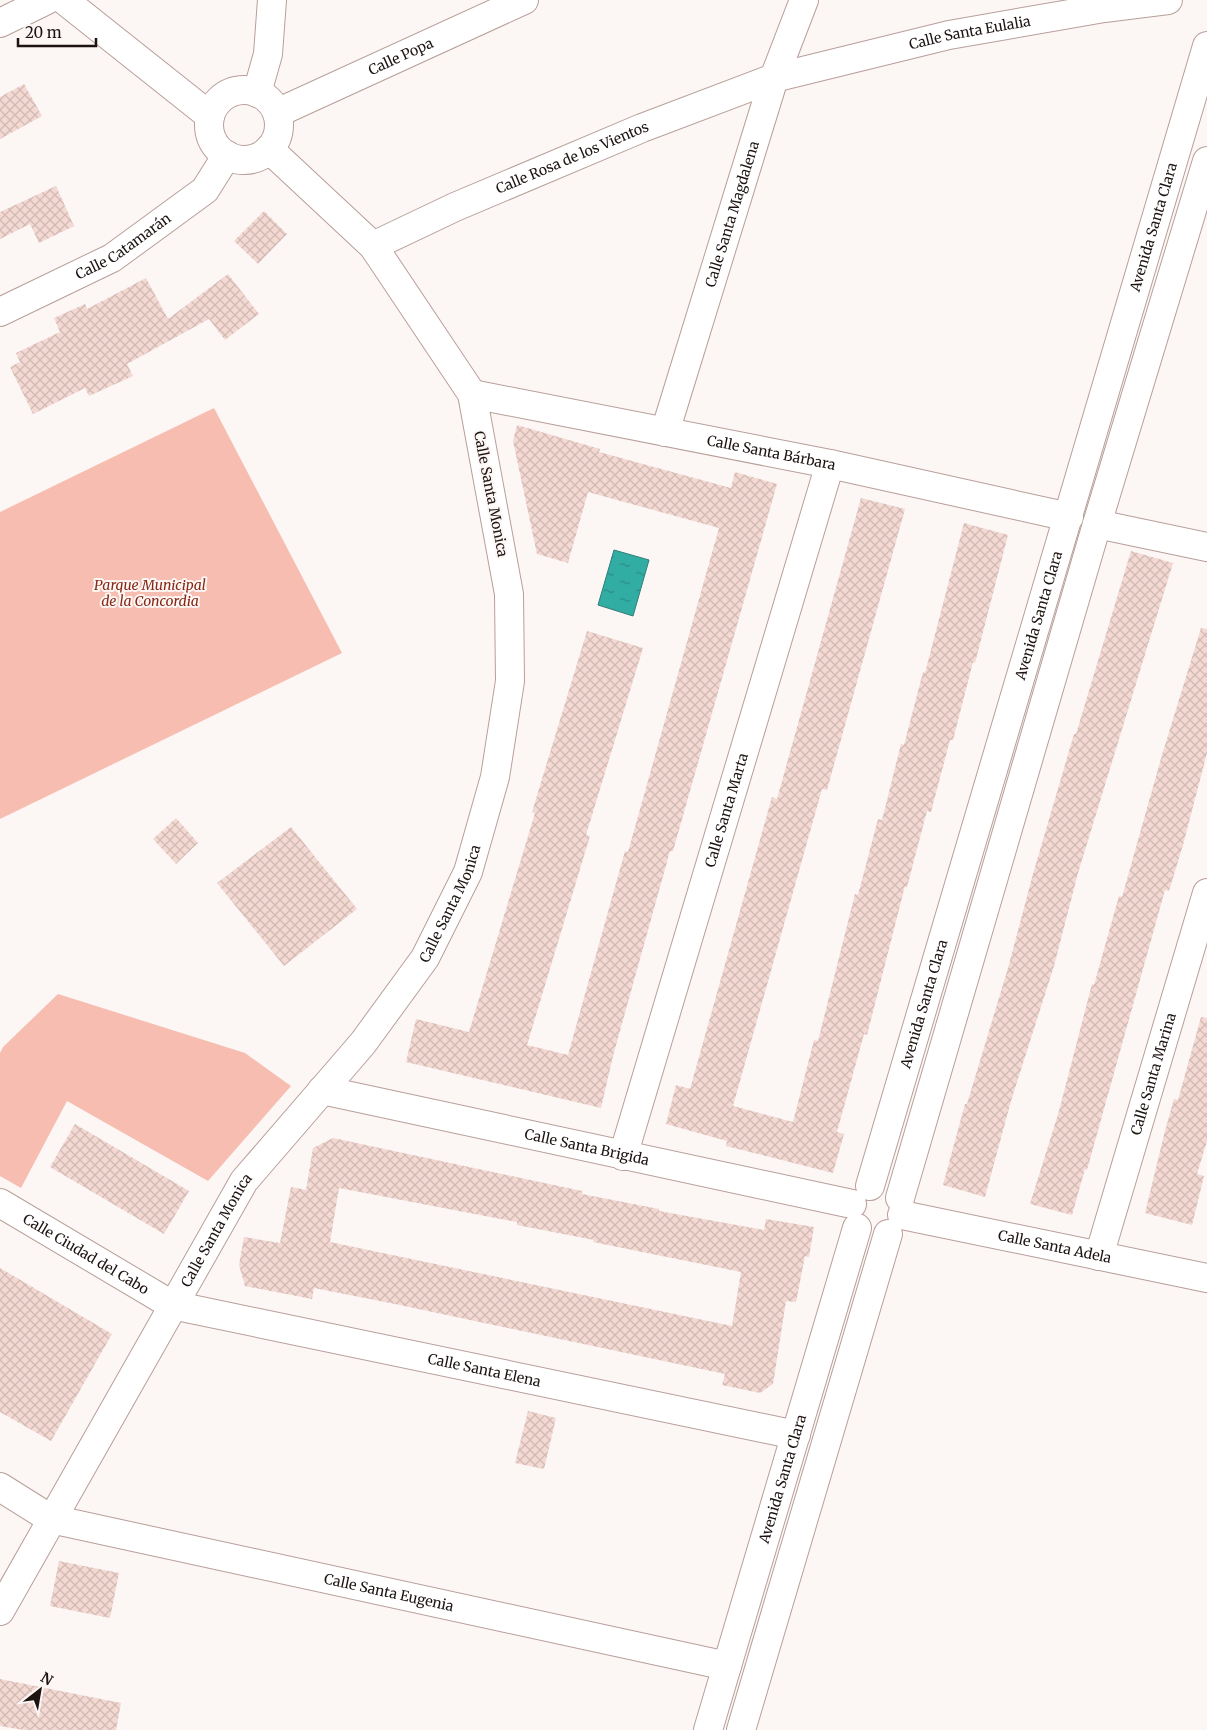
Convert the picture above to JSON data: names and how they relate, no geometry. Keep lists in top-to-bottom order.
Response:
{
  "streets": {
    "street": [
      "Calle Santa Eulalia",
      "Calle Popa",
      "Calle Rosa de los Vientos",
      "Calle Santa Magdalena",
      "Avenida Santa Clara",
      "Calle Catamarán",
      "Calle Santa Bárbara",
      "Calle Santa Monica",
      "Calle Santa Marta",
      "Calle Santa Marina",
      "Calle Santa Brigida",
      "Calle Santa Adela",
      "Calle Ciudad del Cabo",
      "Calle Santa Elena",
      "Calle Santa Eugenia"
    ]
  },
  "crossings": [
    ["Calle Santa Eulalia", "Calle Rosa de los Vientos"],
    ["Calle Santa Eulalia", "Calle Santa Magdalena"],
    ["Calle Popa", "Calle Catamarán"],
    ["Calle Popa", "Calle Santa Monica"],
    ["Calle Rosa de los Vientos", "Calle Santa Magdalena"],
    ["Calle Rosa de los Vientos", "Calle Santa Monica"],
    ["Calle Santa Magdalena", "Calle Santa Bárbara"],
    ["Avenida Santa Clara", "Calle Santa Bárbara"],
    ["Avenida Santa Clara", "Calle Santa Brigida"],
    ["Avenida Santa Clara", "Calle Santa Adela"],
    ["Avenida Santa Clara", "Calle Santa Elena"],
    ["Avenida Santa Clara", "Calle Santa Eugenia"],
    ["Calle Catamarán", "Calle Santa Monica"],
    ["Calle Santa Bárbara", "Calle Santa Monica"],
    ["Calle Santa Bárbara", "Calle Santa Marta"],
    ["Calle Santa Monica", "Calle Santa Brigida"],
    ["Calle Santa Monica", "Calle Ciudad del Cabo"],
    ["Calle Santa Monica", "Calle Santa Elena"],
    ["Calle Santa Monica", "Calle Santa Eugenia"],
    ["Calle Santa Marta", "Calle Santa Brigida"],
    ["Calle Santa Marina", "Calle Santa Adela"],
    ["Calle Ciudad del Cabo", "Calle Santa Elena"]
  ],
  "parks": ["Parque Municipal de la Concordia"],
  "scale_bar": "20 m",
  "north": "top right"
}
